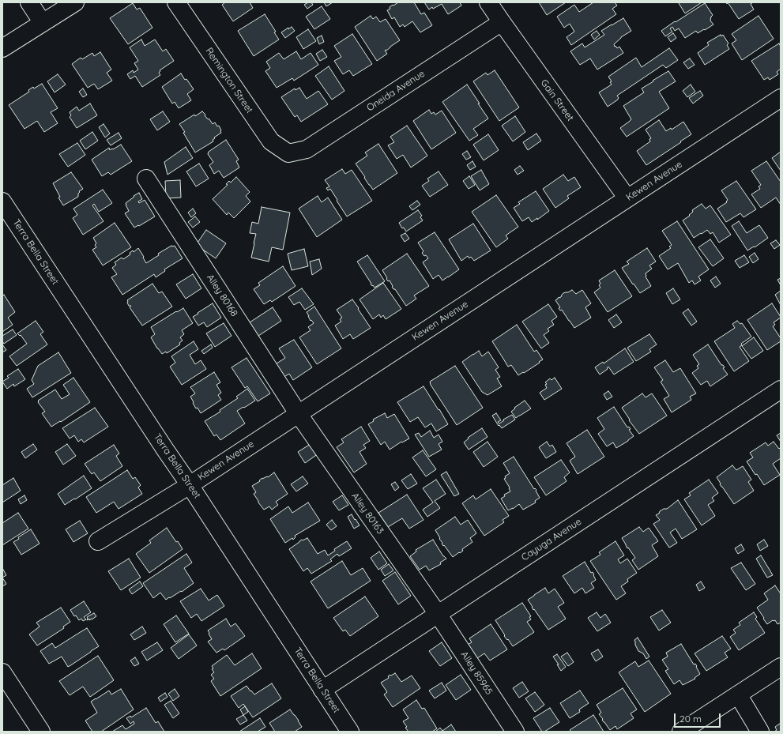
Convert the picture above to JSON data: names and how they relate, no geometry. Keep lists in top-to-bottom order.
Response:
{
  "streets": {
    "street": [
      "Remington Street",
      "Oneida Avenue",
      "Gain Street",
      "Kewen Avenue",
      "Terra Bella Street",
      "Alley 80168",
      "Alley 80163",
      "Cayuga Avenue",
      "Alley 85965"
    ]
  },
  "crossings": [
    ["Remington Street", "Oneida Avenue"],
    ["Oneida Avenue", "Gain Street"],
    ["Gain Street", "Kewen Avenue"],
    ["Kewen Avenue", "Terra Bella Street"],
    ["Kewen Avenue", "Alley 80168"],
    ["Kewen Avenue", "Alley 80163"],
    ["Terra Bella Street", "Cayuga Avenue"],
    ["Alley 80168", "Alley 80163"],
    ["Alley 80163", "Cayuga Avenue"],
    ["Alley 80163", "Alley 85965"],
    ["Cayuga Avenue", "Alley 85965"]
  ],
  "scale_bar": "20 m"
}
